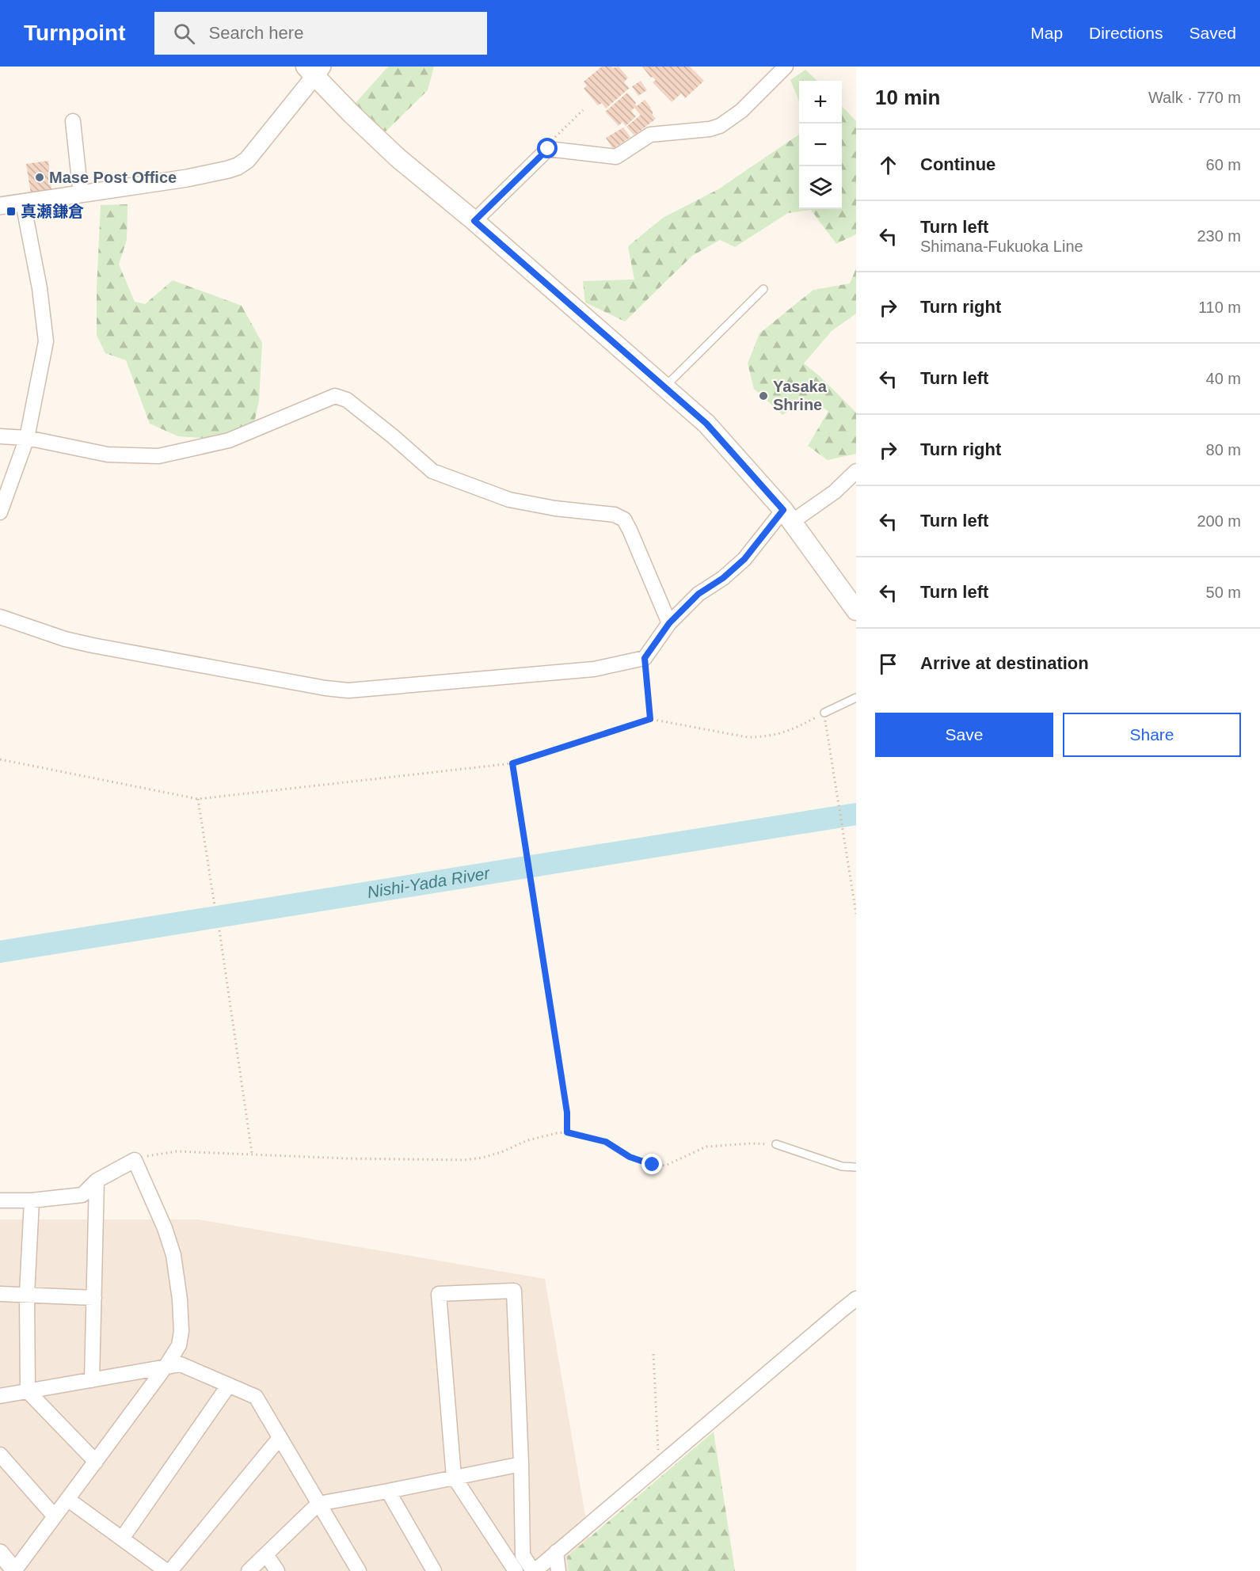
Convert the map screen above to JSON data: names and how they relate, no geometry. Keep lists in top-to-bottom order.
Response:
{
  "water": ["Nishi-Yada River"],
  "places": {
    "other": ["Mase Post Office", "Yasaka Shrine"],
    "transit": ["真瀬鎌倉"]
  },
  "page": {
    "header": "Turnpoint",
    "search": "Search here",
    "nav": ["Map", "Directions", "Saved"],
    "heading": ["10 min", "Walk · 770 m"],
    "map_buttons": ["+", "−"],
    "list": [
      ["Continue", "60 m"],
      ["Turn left", "Shimana-Fukuoka Line", "230 m"],
      ["Turn right", "110 m"],
      ["Turn left", "40 m"],
      ["Turn right", "80 m"],
      ["Turn left", "200 m"],
      ["Turn left", "50 m"],
      "Arrive at destination"
    ],
    "buttons": ["Save", "Share"]
  }
}
